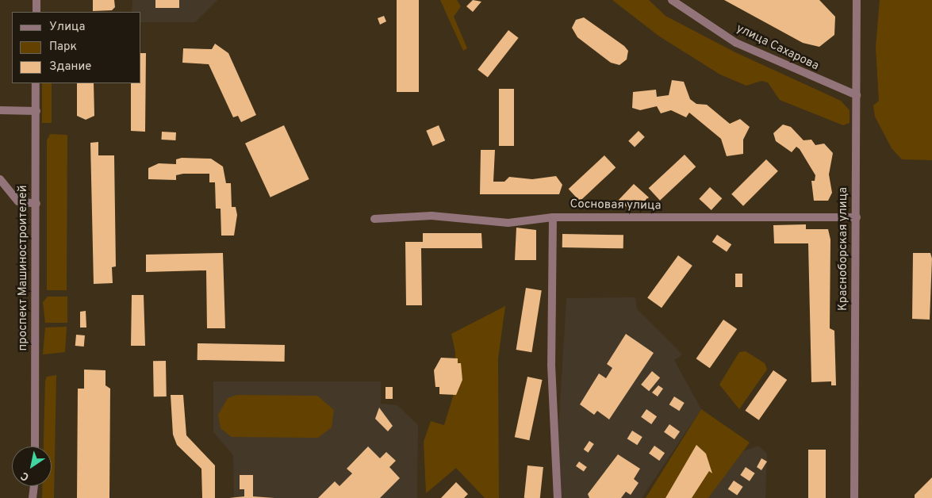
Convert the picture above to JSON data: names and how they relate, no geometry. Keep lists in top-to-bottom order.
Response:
{
  "streets": {
    "street": [
      "улица Сахарова",
      "Сосновая улица",
      "Красноборская улица",
      "проспект Машиностроителей"
    ]
  },
  "crossings": [
    ["улица Сахарова", "Красноборская улица"],
    ["Сосновая улица", "Красноборская улица"]
  ],
  "legend": ["Улица", "Парк", "Здание"],
  "north": "bottom left"
}
